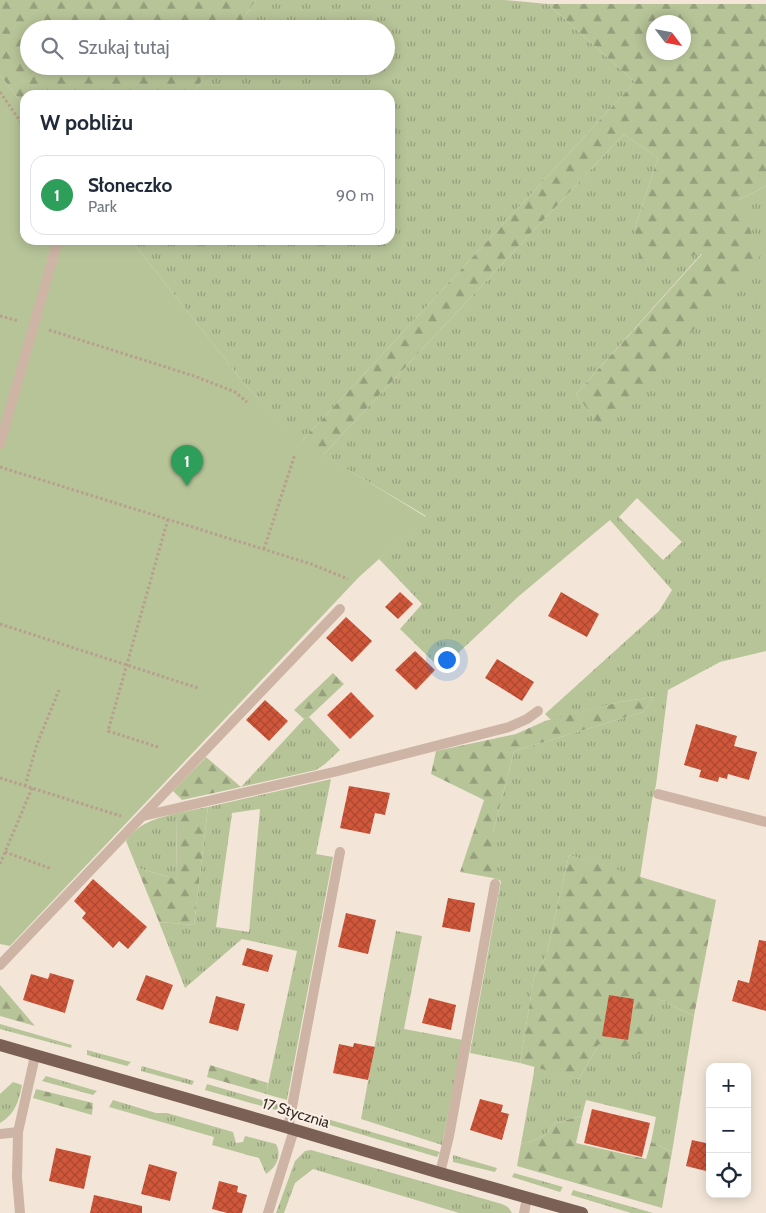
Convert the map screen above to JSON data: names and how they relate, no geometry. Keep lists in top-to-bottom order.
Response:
{
  "streets": {
    "main road": ["17 Stycznia"]
  },
  "north": "bottom right",
  "page": {
    "search": "Szukaj tutaj",
    "heading": "W pobliżu",
    "list": [
      {
        "mark": "1",
        "name": "Słoneczko",
        "note": "Park",
        "value": "90 m"
      }
    ],
    "pins": "1",
    "map_buttons": ["+", "−"]
  }
}
